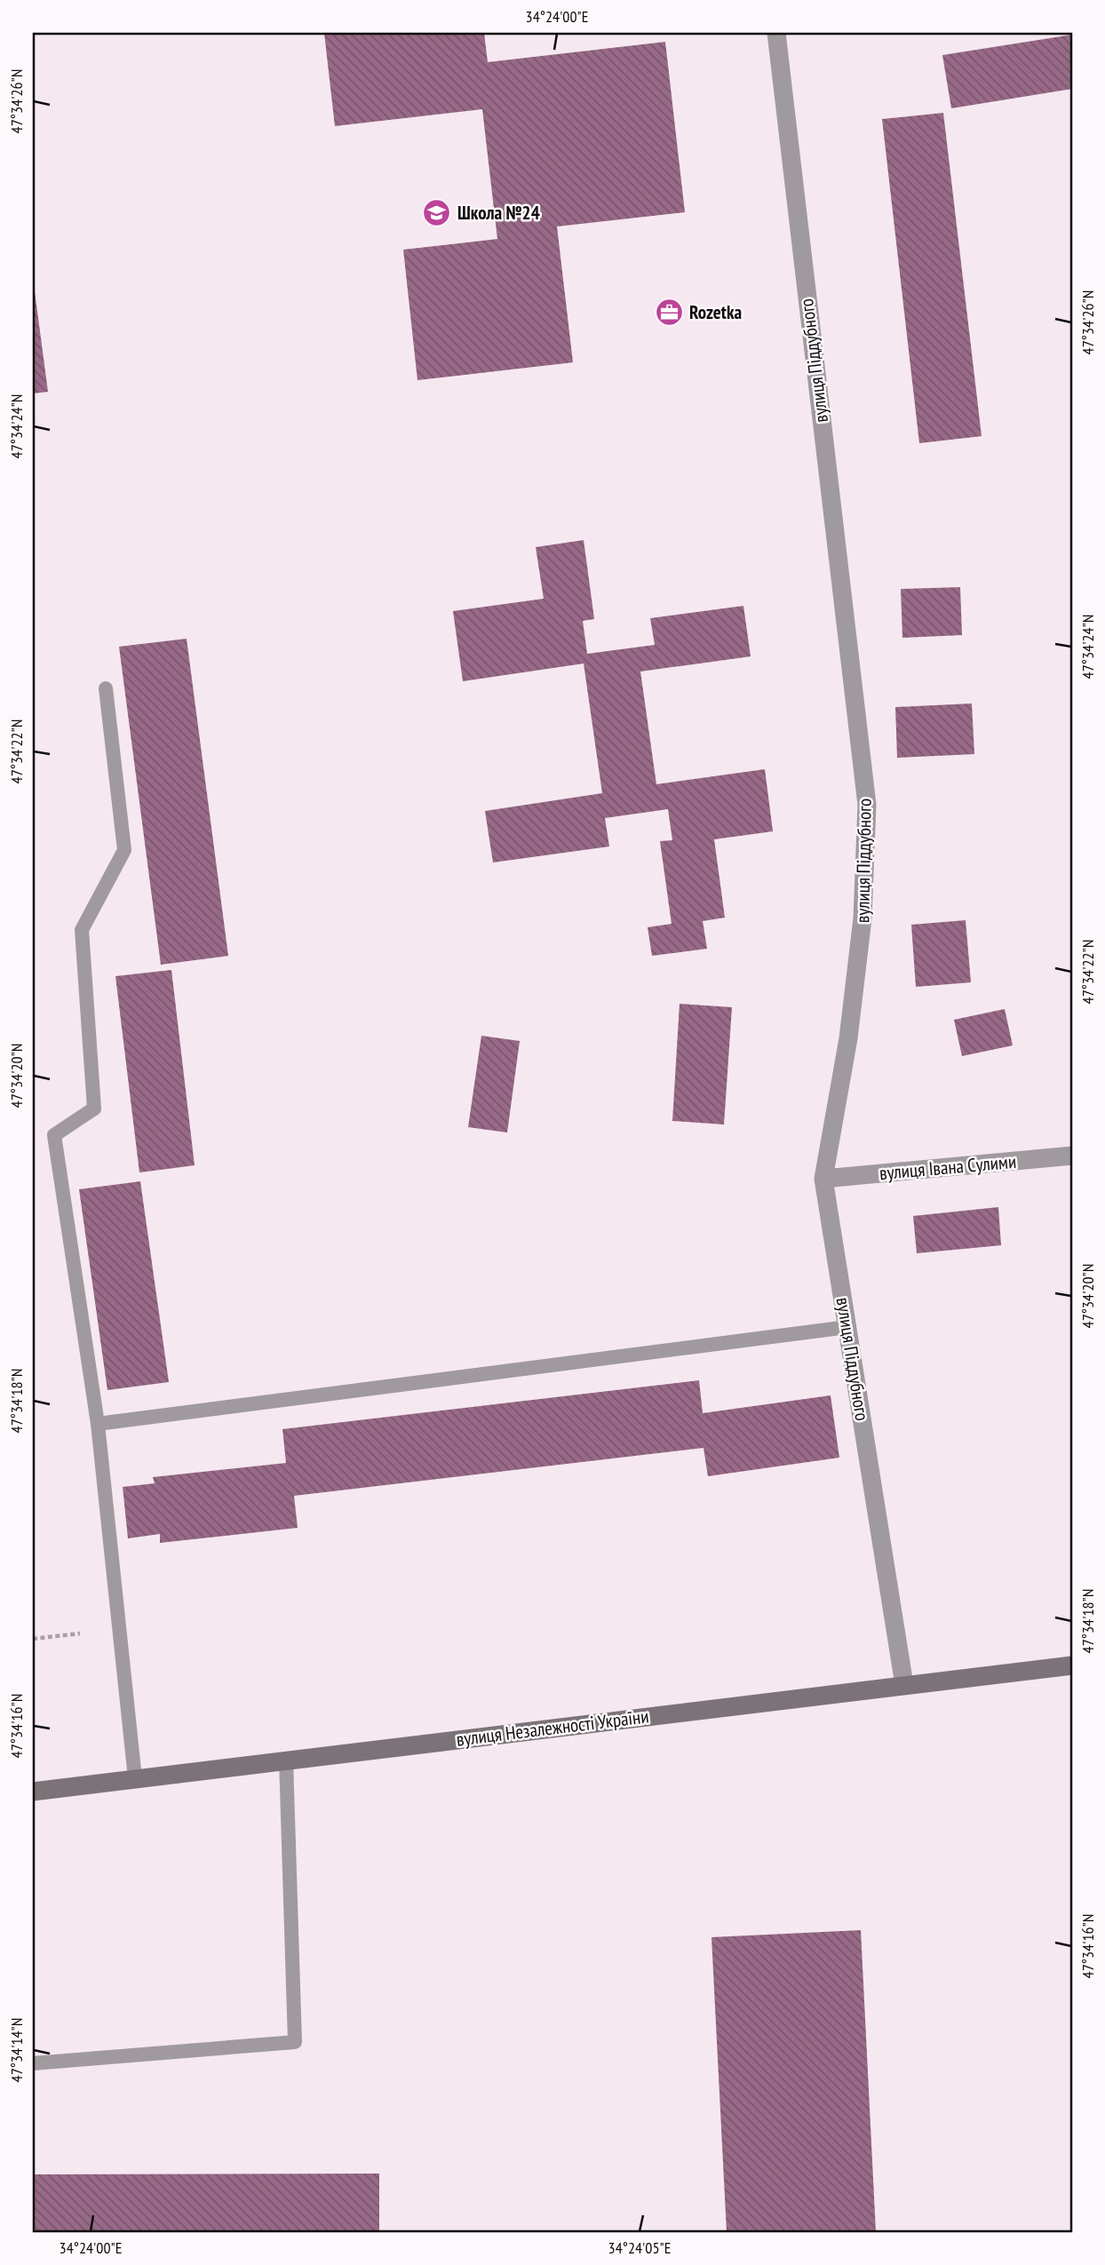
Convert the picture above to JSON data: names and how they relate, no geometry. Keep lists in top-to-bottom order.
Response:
{
  "streets": {
    "main road": ["вулиця Незалежності України"],
    "street": ["вулиця Піддубного", "вулиця Івана Сулими"]
  },
  "crossings": [
    ["вулиця Піддубного", "вулиця Івана Сулими"],
    ["вулиця Піддубного", "вулиця Незалежності України"]
  ],
  "places": {
    "school or university": ["Школа №24"],
    "office": ["Rozetka"]
  },
  "coordinates": [
    "34°24'00\"E",
    "47°34'26\"N",
    "47°34'24\"N",
    "47°34'22\"N",
    "47°34'20\"N",
    "47°34'18\"N",
    "47°34'16\"N",
    "47°34'14\"N",
    "34°24'05\"E"
  ]
}
